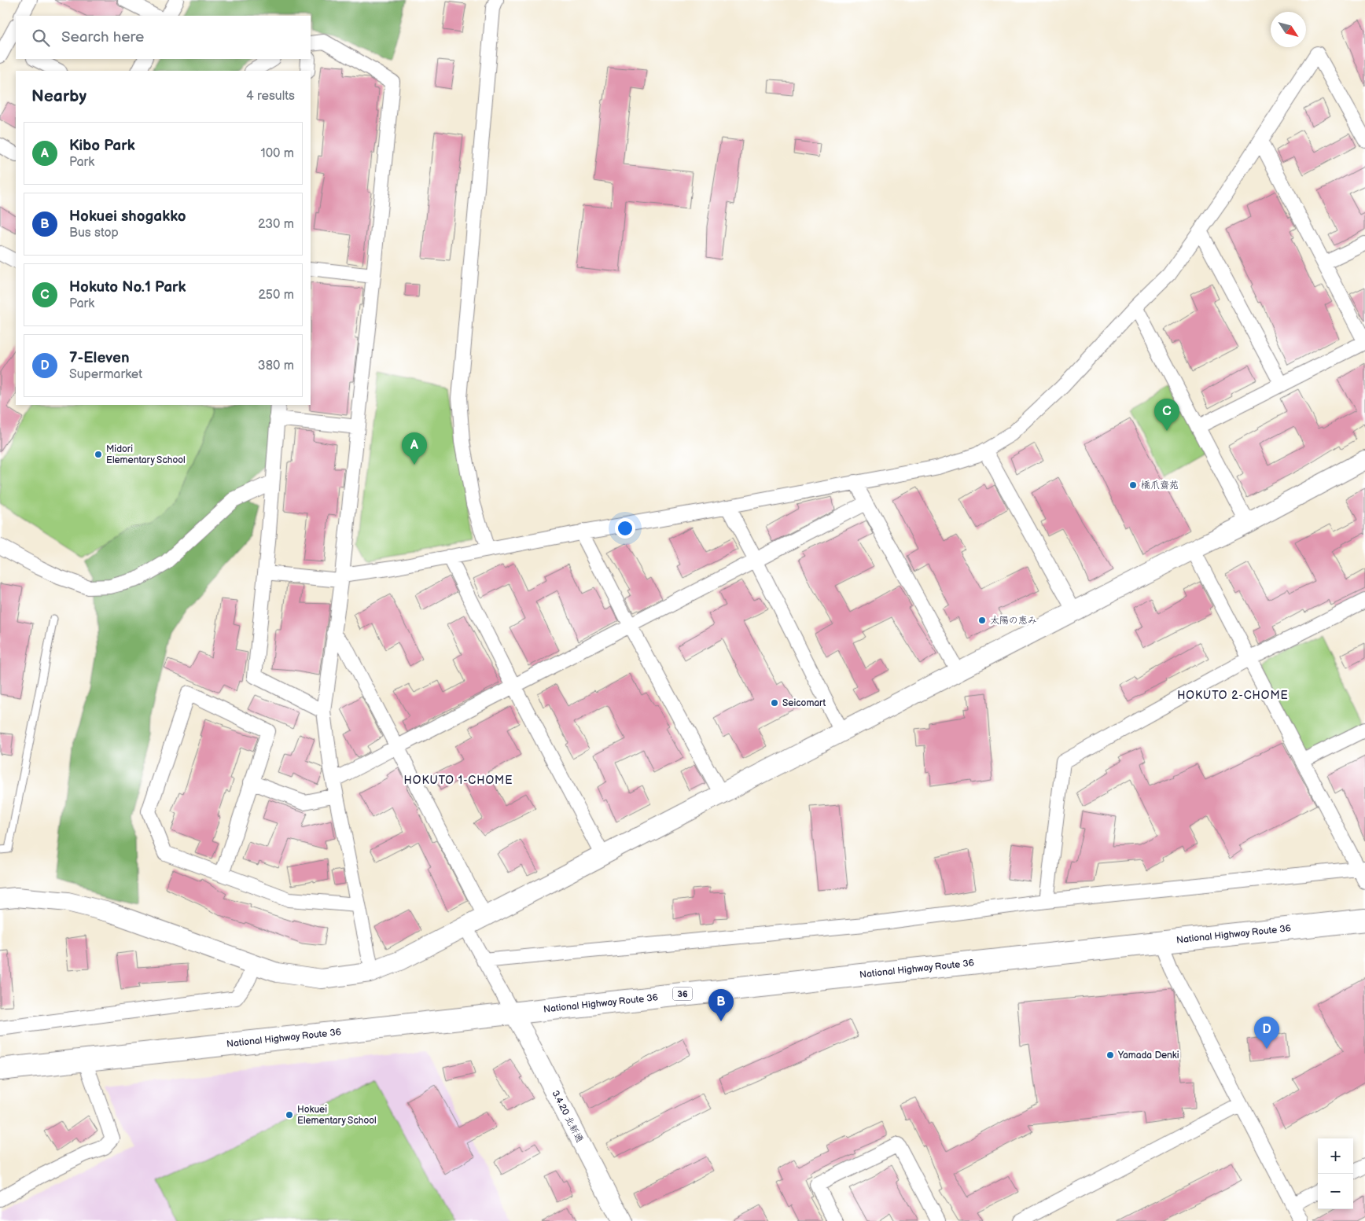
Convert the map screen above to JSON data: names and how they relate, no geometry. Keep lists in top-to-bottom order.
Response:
{
  "streets": {
    "highway": ["National Highway Route 36", "36"],
    "street": ["3.4.20 北新通"]
  },
  "crossings": [
    ["National Highway Route 36", "3.4.20 北新通"]
  ],
  "districts": ["HOKUTO 2-CHOME", "HOKUTO 1-CHOME"],
  "places": [
    "Midori Elementary School",
    "橋爪齋苑",
    "太陽の恵み",
    "Seicomart",
    "Yamada Denki",
    "Hokuei Elementary School"
  ],
  "north": "bottom right",
  "page": {
    "search": "Search here",
    "heading": ["Nearby", "4 results"],
    "list": [
      {
        "mark": "A",
        "name": "Kibo Park",
        "note": "Park",
        "value": "100 m"
      },
      {
        "mark": "B",
        "name": "Hokuei shogakko",
        "note": "Bus stop",
        "value": "230 m"
      },
      {
        "mark": "C",
        "name": "Hokuto No.1 Park",
        "note": "Park",
        "value": "250 m"
      },
      {
        "mark": "D",
        "name": "7-Eleven",
        "note": "Supermarket",
        "value": "380 m"
      }
    ],
    "pins": [
      "C",
      "A",
      "B",
      "D"
    ],
    "map_buttons": ["+", "−"]
  }
}
